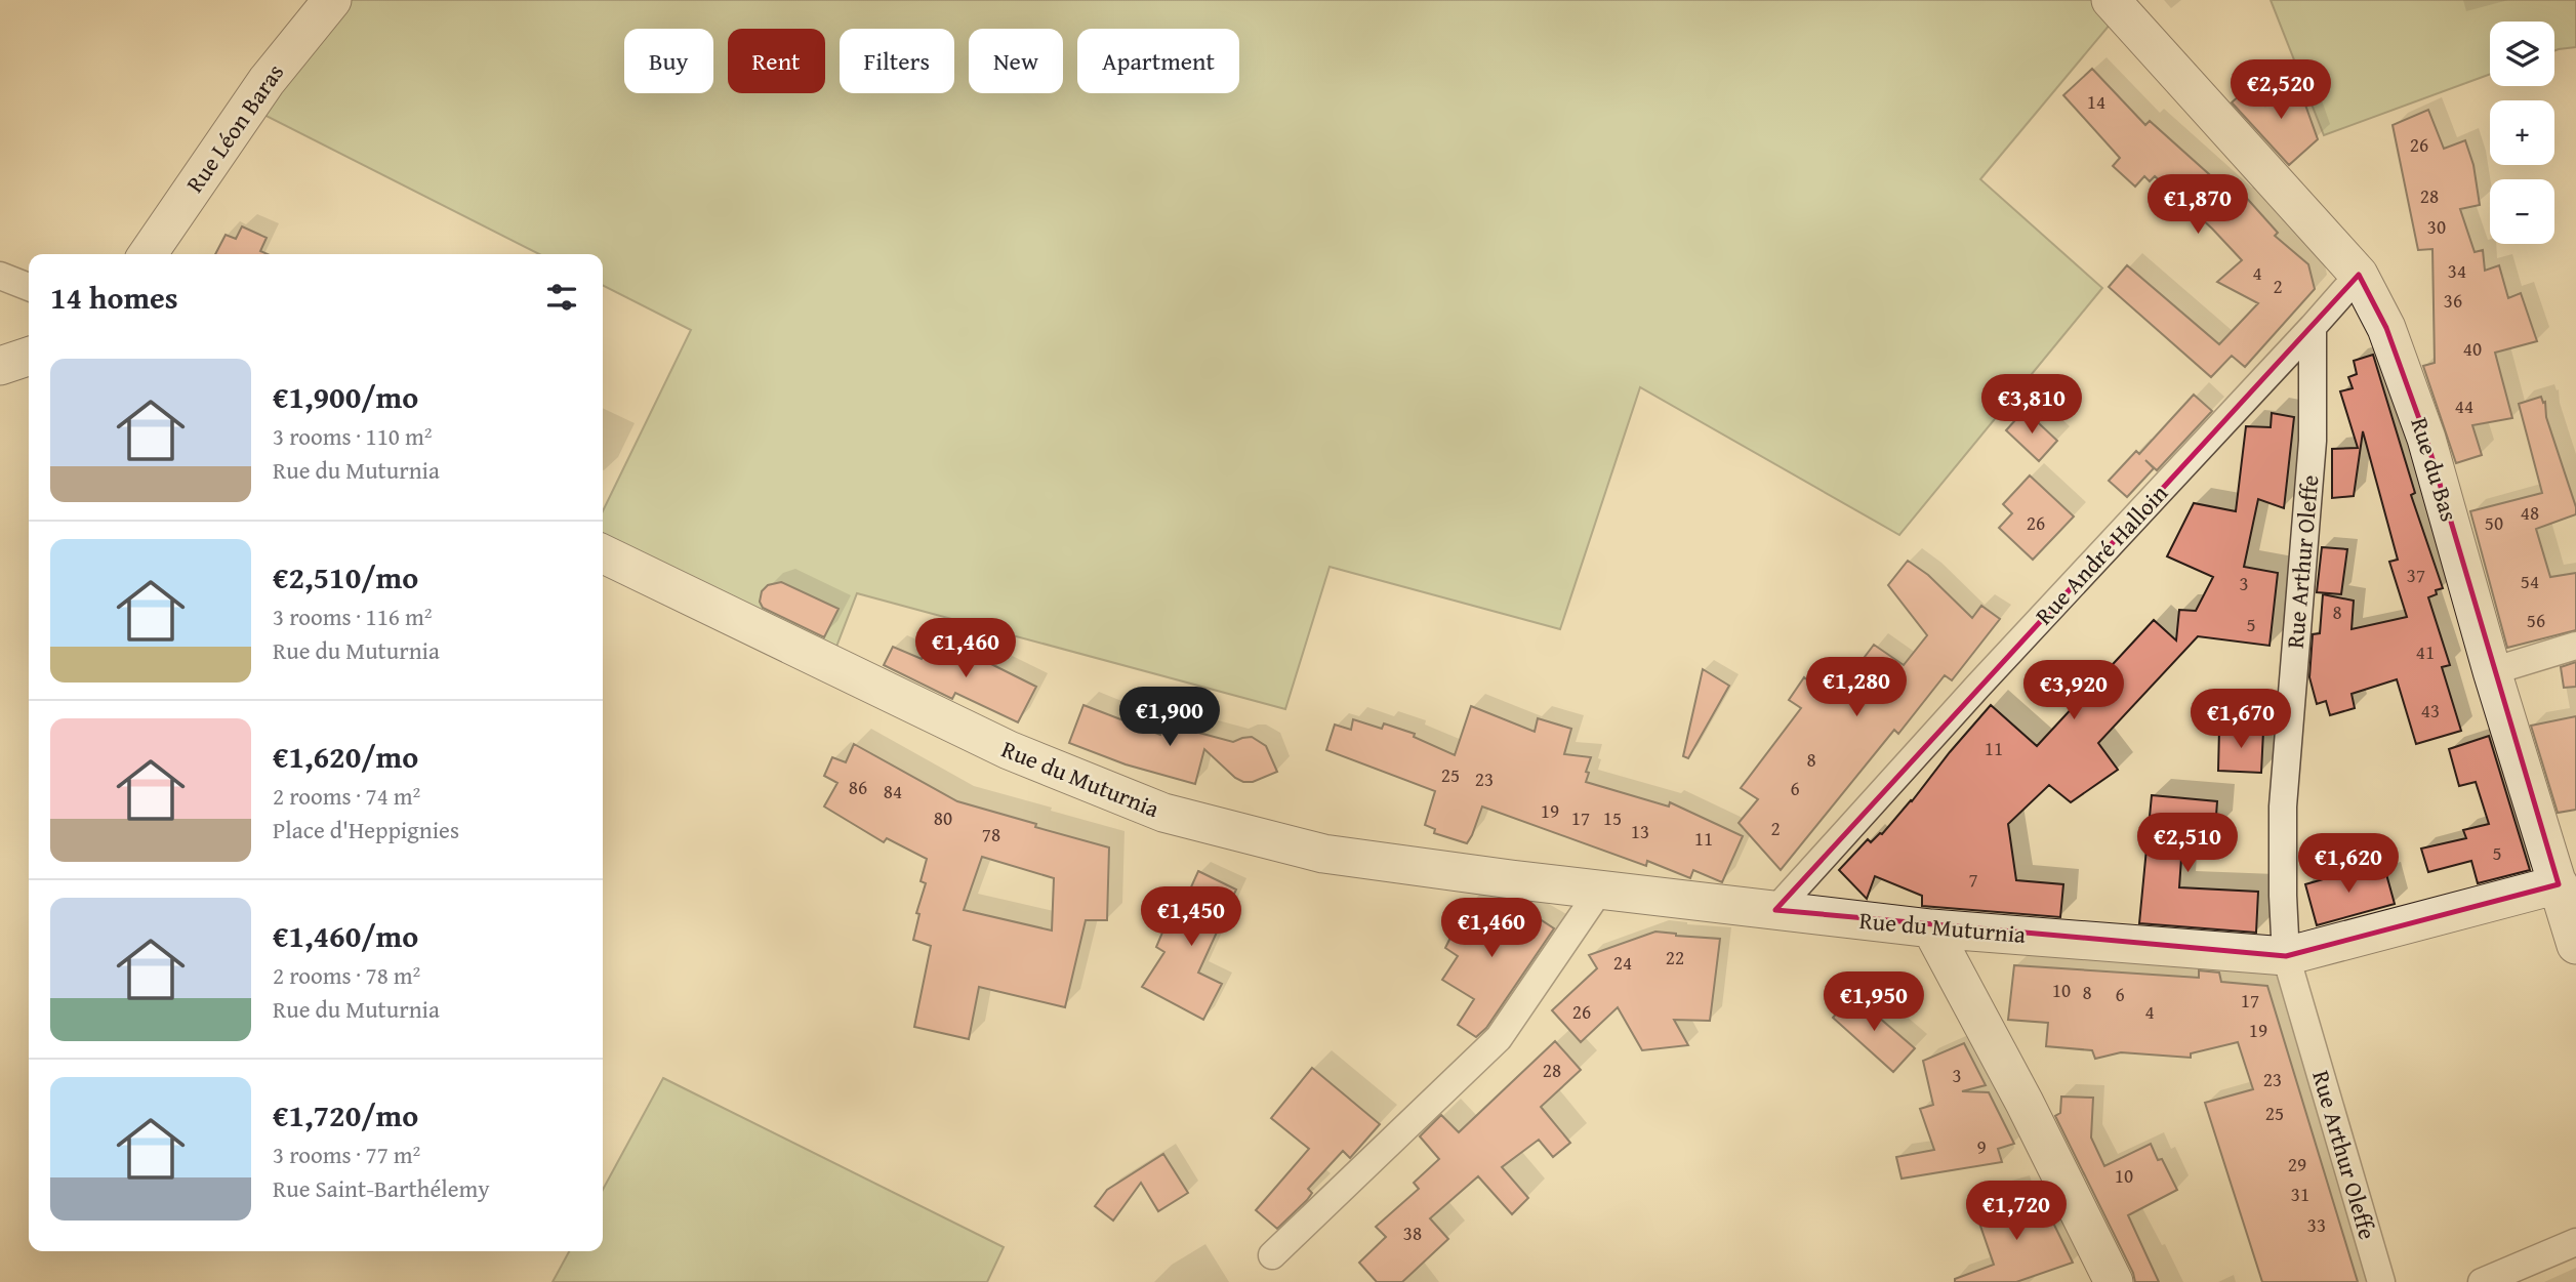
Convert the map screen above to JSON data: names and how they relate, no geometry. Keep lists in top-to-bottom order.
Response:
{
  "streets": {
    "street": [
      "Rue Léon Baras",
      "Rue du Bas",
      "Rue André Halloin",
      "Rue Arthur Oleffe",
      "Rue du Muturnia"
    ]
  },
  "crossings": [
    ["Rue du Bas", "Rue du Muturnia"],
    ["Rue André Halloin", "Rue Arthur Oleffe"],
    ["Rue André Halloin", "Rue du Muturnia"],
    ["Rue Arthur Oleffe", "Rue du Muturnia"]
  ],
  "house_numbers": [
    "14",
    "26",
    "28",
    "30",
    "34",
    "4",
    "2",
    "36",
    "40",
    "44",
    "48",
    "26",
    "50",
    "37",
    "54",
    "3",
    "8",
    "56",
    "5",
    "41",
    "43",
    "11",
    "8",
    "25",
    "23",
    "86",
    "6",
    "84",
    "19",
    "80",
    "17",
    "15",
    "2",
    "13",
    "78",
    "11",
    "5",
    "7",
    "22",
    "24",
    "10",
    "8",
    "6",
    "17",
    "26",
    "4",
    "19",
    "28",
    "3",
    "23",
    "25",
    "9",
    "29",
    "10",
    "31",
    "33",
    "38"
  ],
  "page": {
    "map_buttons": ["+", "−"],
    "chip": [
      "Buy",
      "Rent",
      "Filters",
      "New",
      "Apartment"
    ],
    "price": [
      "€2,520",
      "€1,870",
      "€3,810",
      "€1,460",
      "€1,280",
      "€3,920",
      "€1,900",
      "€1,670",
      "€2,510",
      "€1,620",
      "€1,450",
      "€1,460",
      "€1,950",
      "€1,720"
    ],
    "heading": "14 homes",
    "list": [
      {
        "name": "€1,900/mo",
        "note": "3 rooms · 110 m² · Rue du Muturnia"
      },
      {
        "name": "€2,510/mo",
        "note": "3 rooms · 116 m² · Rue du Muturnia"
      },
      {
        "name": "€1,620/mo",
        "note": "2 rooms · 74 m² · Place d'Heppignies"
      },
      {
        "name": "€1,460/mo",
        "note": "2 rooms · 78 m² · Rue du Muturnia"
      },
      {
        "name": "€1,720/mo",
        "note": "3 rooms · 77 m² · Rue Saint-Barthélemy"
      }
    ]
  }
}
